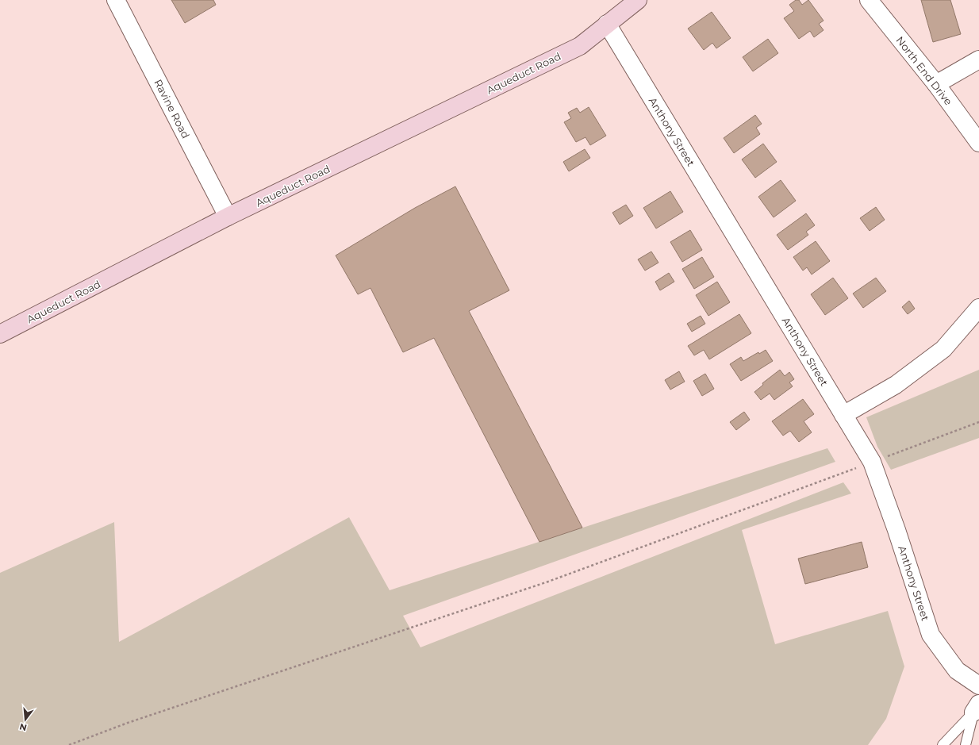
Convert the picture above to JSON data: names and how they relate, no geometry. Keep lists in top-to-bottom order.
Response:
{
  "streets": {
    "street": [
      "North End Drive",
      "Aqueduct Road",
      "Ravine Road",
      "Anthony Street"
    ]
  },
  "crossings": [
    ["Aqueduct Road", "Ravine Road"],
    ["Aqueduct Road", "Anthony Street"]
  ],
  "north": "bottom"
}
